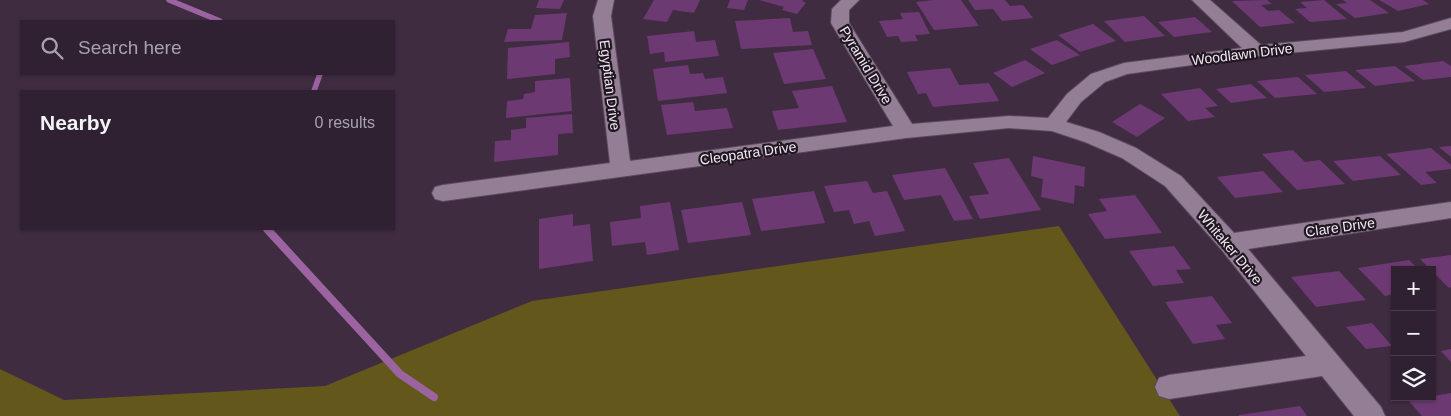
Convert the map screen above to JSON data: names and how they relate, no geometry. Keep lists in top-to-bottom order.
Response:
{
  "streets": {
    "street": [
      "Woodlawn Drive",
      "Pyramid Drive",
      "Egyptian Drive",
      "Cleopatra Drive",
      "Clare Drive",
      "Whitaker Drive"
    ]
  },
  "crossings": [
    ["Woodlawn Drive", "Cleopatra Drive"],
    ["Woodlawn Drive", "Whitaker Drive"],
    ["Pyramid Drive", "Cleopatra Drive"],
    ["Egyptian Drive", "Cleopatra Drive"],
    ["Cleopatra Drive", "Whitaker Drive"],
    ["Clare Drive", "Whitaker Drive"]
  ],
  "page": {
    "search": "Search here",
    "heading": ["Nearby", "0 results"],
    "map_buttons": ["+", "−"]
  }
}
